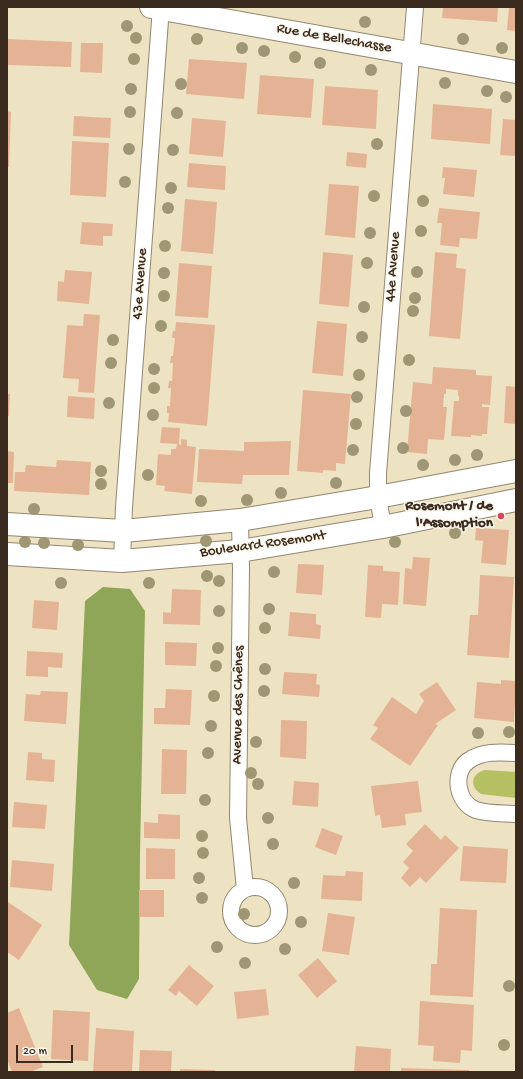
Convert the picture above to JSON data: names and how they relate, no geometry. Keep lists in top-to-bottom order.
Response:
{
  "streets": {
    "main road": ["Rue de Bellechasse", "Boulevard Rosemont"],
    "street": ["44e Avenue", "43e Avenue", "Avenue des Chênes"]
  },
  "crossings": [
    ["Rue de Bellechasse", "44e Avenue"],
    ["Rue de Bellechasse", "43e Avenue"],
    ["44e Avenue", "Boulevard Rosemont"],
    ["43e Avenue", "Boulevard Rosemont"],
    ["Boulevard Rosemont", "Avenue des Chênes"]
  ],
  "places": ["Rosemont / de l'Assomption"],
  "scale_bar": "20 m"
}
